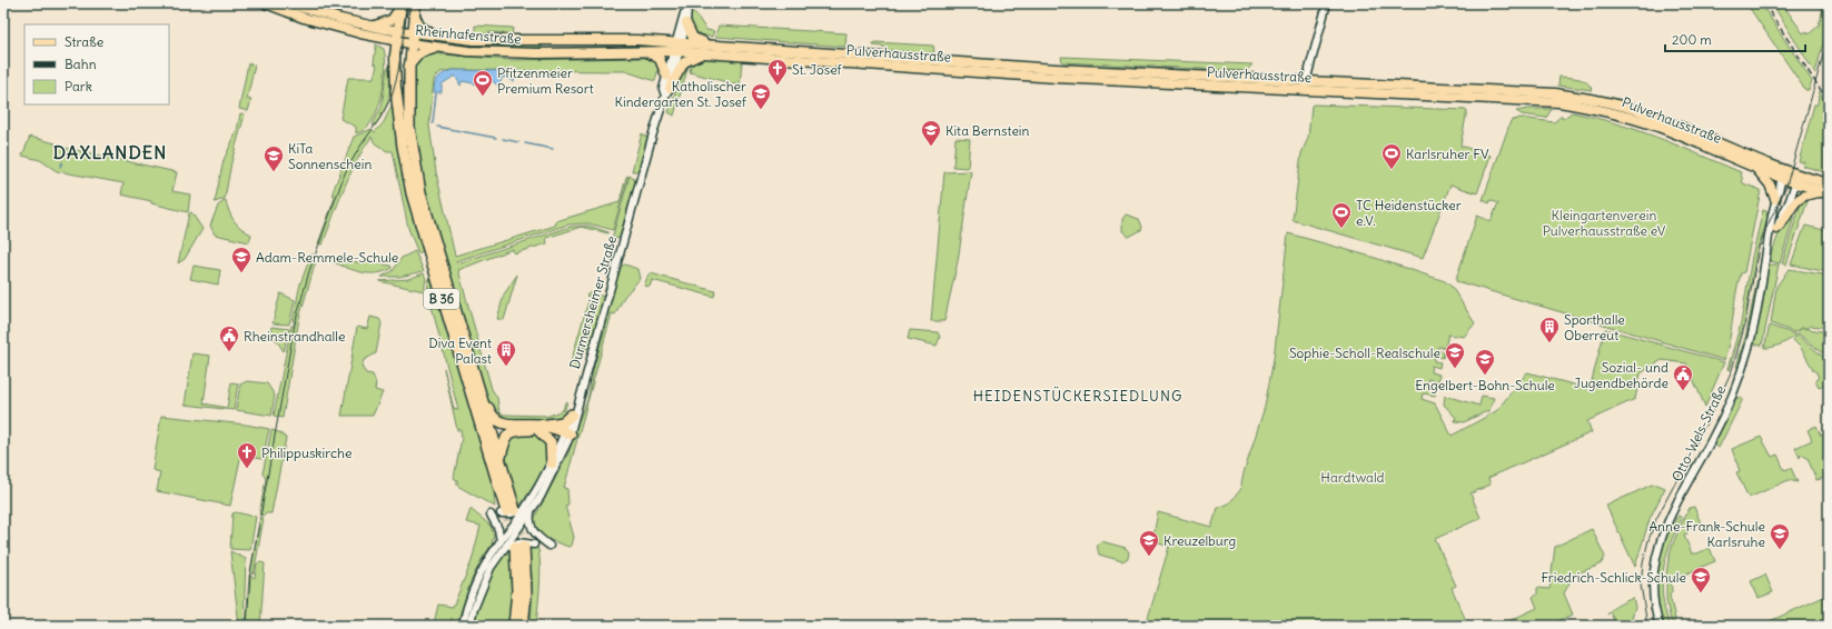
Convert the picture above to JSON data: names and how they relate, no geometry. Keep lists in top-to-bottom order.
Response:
{
  "streets": {
    "highway": ["B 36"],
    "main road": ["Rheinhafenstraße", "Pulverhausstraße"],
    "street": ["Durmersheimer Straße", "Otto-Wels-Straße"]
  },
  "crossings": [
    ["Rheinhafenstraße", "Pulverhausstraße"],
    ["Rheinhafenstraße", "B 36"],
    ["Rheinhafenstraße", "Durmersheimer Straße"],
    ["Pulverhausstraße", "Durmersheimer Straße"],
    ["Pulverhausstraße", "Otto-Wels-Straße"]
  ],
  "districts": ["DAXLANDEN", "HEIDENSTÜCKERSIEDLUNG"],
  "parks": ["Kleingartenverein Pulverhausstraße eV", "Hardtwald"],
  "places": {
    "church": ["St. Josef", "Philippuskirche"],
    "sports": ["Pfitzenmeier Premium Resort", "Karlsruher FV", "TC Heidenstücker e.V."],
    "school or university": [
      "Katholischer Kindergarten St. Josef",
      "Kita Bernstein",
      "KiTa Sonnenschein",
      "Adam-Remmele-Schule",
      "Sophie-Scholl-Realschule",
      "Engelbert-Bohn-Schule",
      "Anne-Frank-Schule Karlsruhe",
      "Kreuzelburg",
      "Friedrich-Schlick-Schule"
    ],
    "building": ["Sporthalle Oberreut", "Diva Event Palast"],
    "public building": ["Rheinstrandhalle", "Sozial- und Jugendbehörde"]
  },
  "legend": ["Straße", "Bahn", "Park"],
  "scale_bar": "200 m"
}
